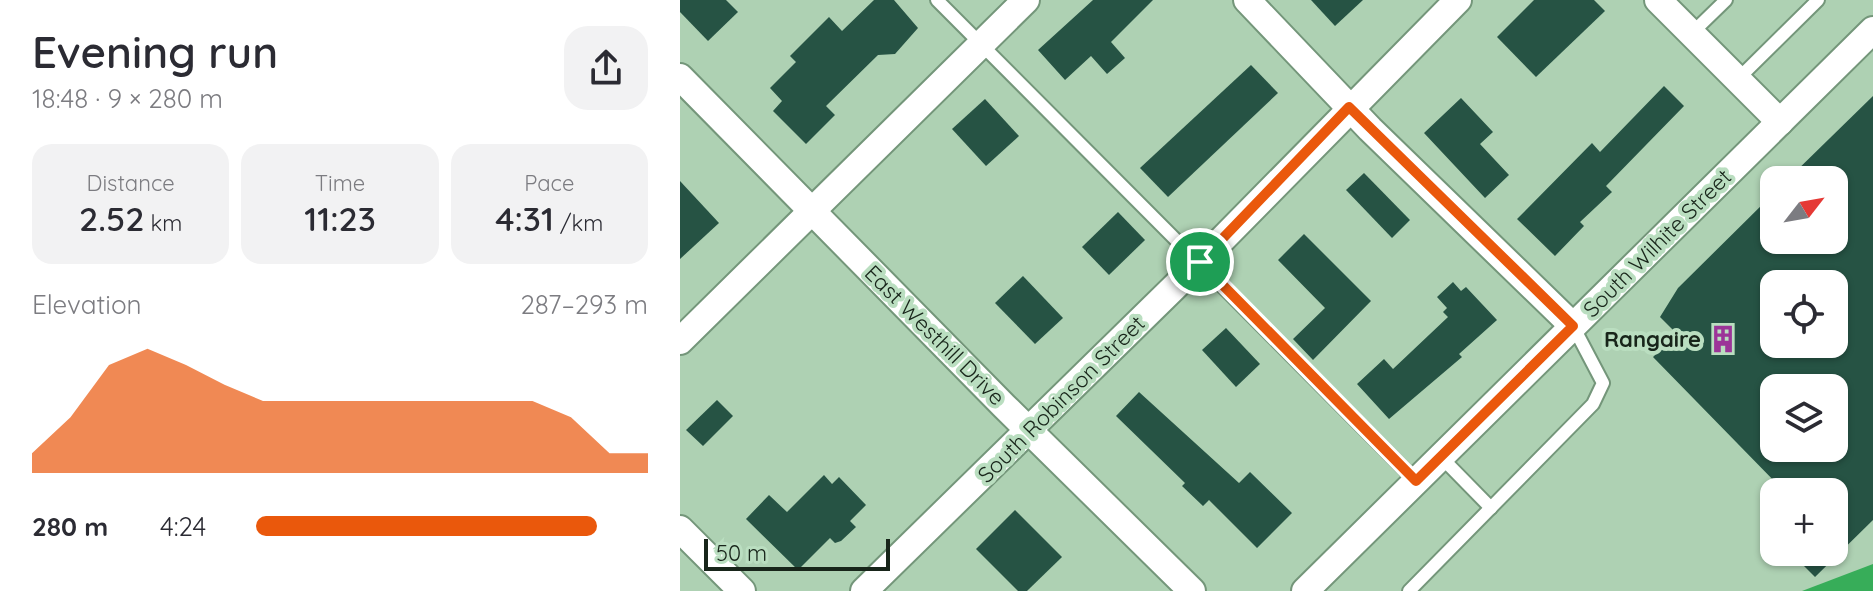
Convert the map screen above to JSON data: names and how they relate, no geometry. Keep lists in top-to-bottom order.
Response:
{
  "streets": {
    "street": ["South Wilhite Street", "East Westhill Drive", "South Robinson Street"]
  },
  "crossings": [
    ["East Westhill Drive", "South Robinson Street"]
  ],
  "places": {
    "building": ["Rangaire"]
  },
  "scale_bar": "50 m",
  "north": "top right",
  "page": {
    "heading": ["Evening run", "18:48 · 9 × 280 m"],
    "stats": [
      ["Distance", "2.52 km"],
      ["Time", "11:23"],
      ["Pace", "4:31 /km"]
    ],
    "map_buttons": "+",
    "chart": ["Elevation", "287–293 m"],
    "list": [
      {
        "name": "280 m",
        "note": "4:24"
      }
    ],
    "scale": "50 m"
  }
}
